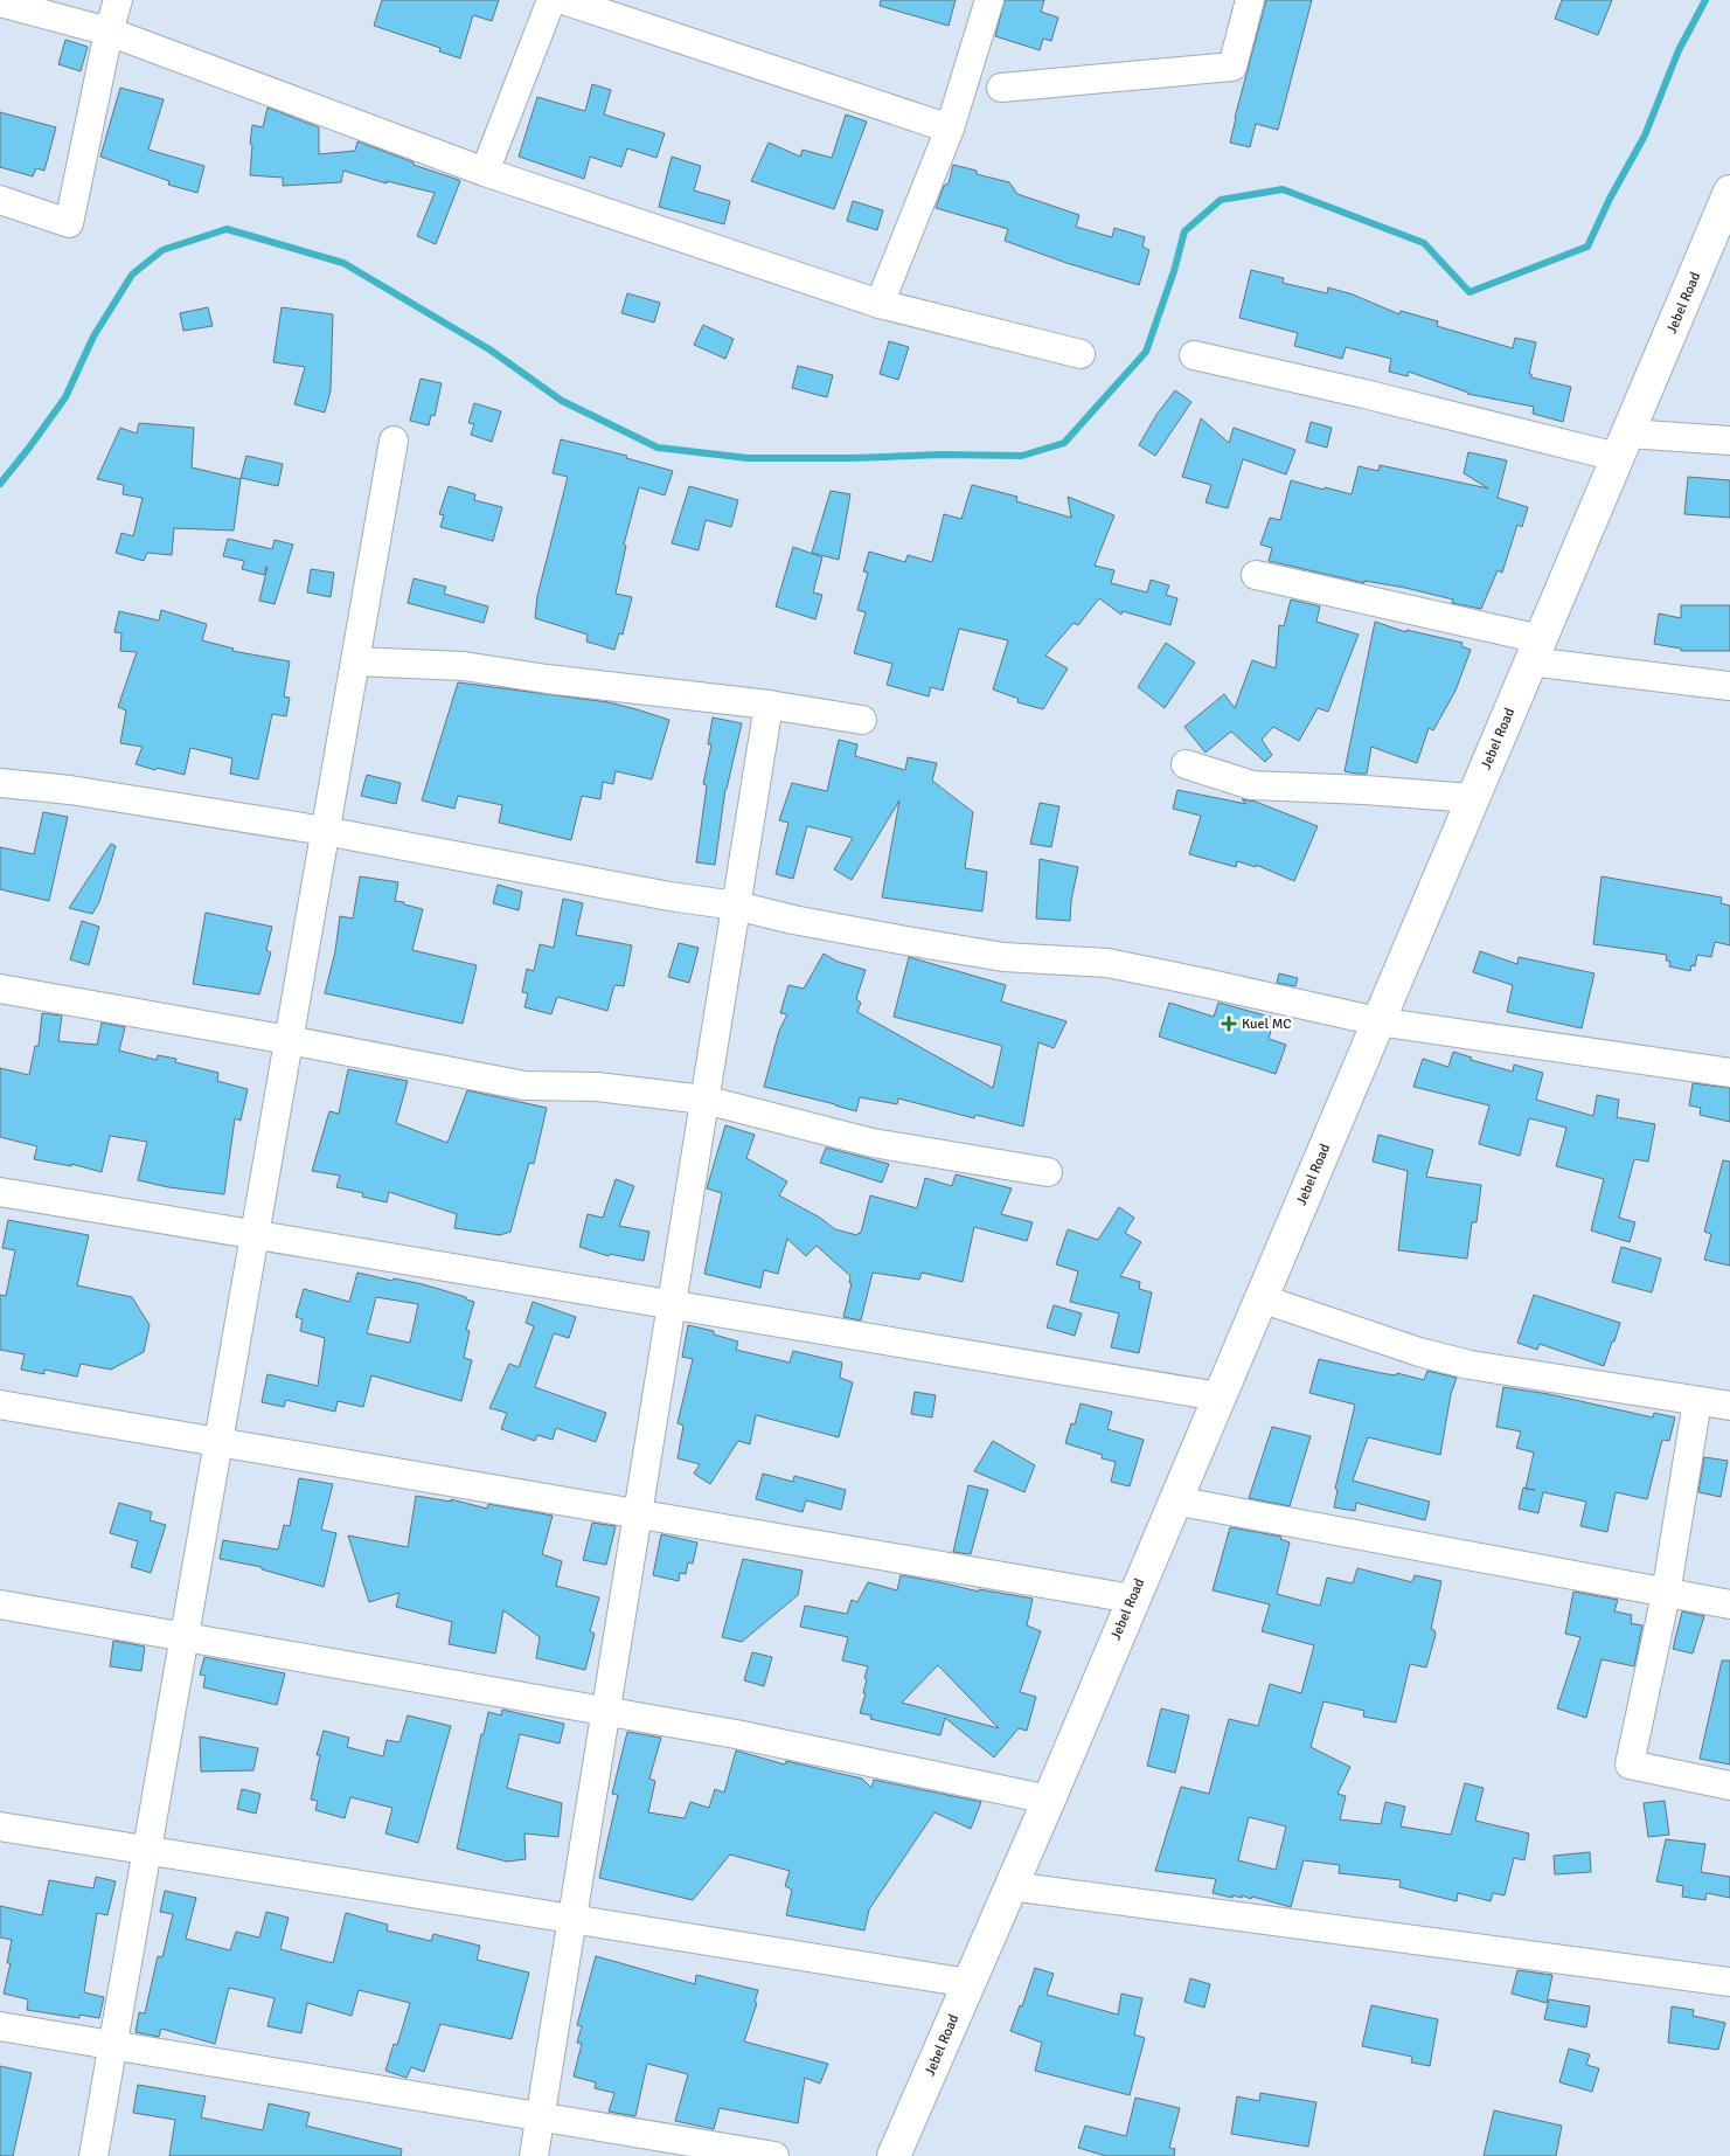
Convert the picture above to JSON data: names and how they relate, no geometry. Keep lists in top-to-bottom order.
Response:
{
  "streets": {
    "main road": ["Jebel Road"]
  },
  "places": {
    "health": ["Kuel MC"]
  }
}
